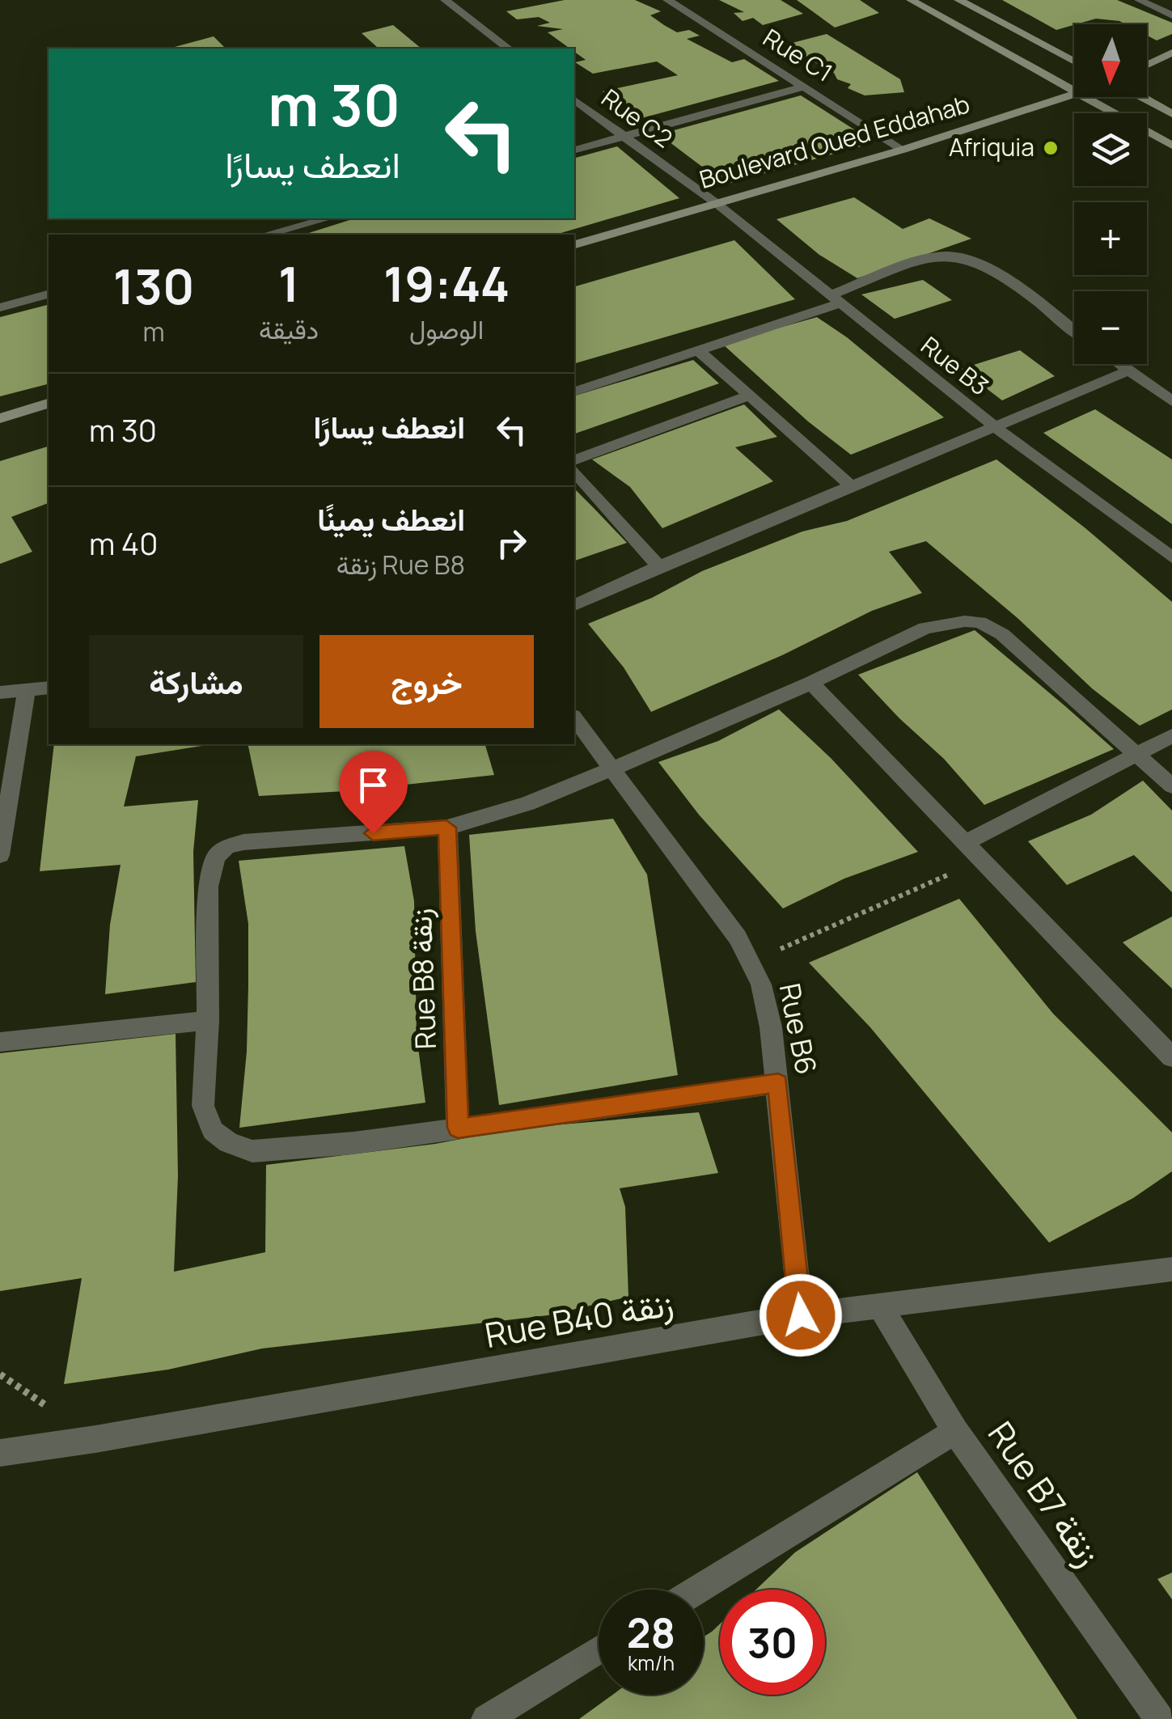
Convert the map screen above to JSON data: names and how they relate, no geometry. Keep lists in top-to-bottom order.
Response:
{
  "streets": {
    "street": [
      "Rue C1",
      "Rue C2",
      "Boulevard Oued Eddahab",
      "Rue B3",
      "Rue B8 زنقة",
      "Rue B6",
      "Rue B40 زنقة",
      "Rue B7 زنقة"
    ]
  },
  "crossings": [
    ["Rue C1", "Boulevard Oued Eddahab"],
    ["Rue C2", "Boulevard Oued Eddahab"],
    ["Rue C2", "Rue B3"],
    ["Boulevard Oued Eddahab", "Rue B3"],
    ["Rue B6", "Rue B40 زنقة"],
    ["Rue B40 زنقة", "Rue B7 زنقة"]
  ],
  "places": ["Afriquia"],
  "north": "bottom",
  "page": {
    "map_buttons": ["+", "−"],
    "turn": ["30 m", "انعطف يسارًا"],
    "eta": [
      "19:44",
      "الوصول",
      "1",
      "دقيقة",
      "130",
      "m"
    ],
    "list": [
      {
        "name": "انعطف يسارًا",
        "value": "30 m"
      },
      {
        "name": "انعطف يمينًا",
        "note": "Rue B8 زنقة",
        "value": "40 m"
      }
    ],
    "buttons": ["خروج", "مشاركة"],
    "speed": "28 km/h",
    "limit": "30"
  }
}
